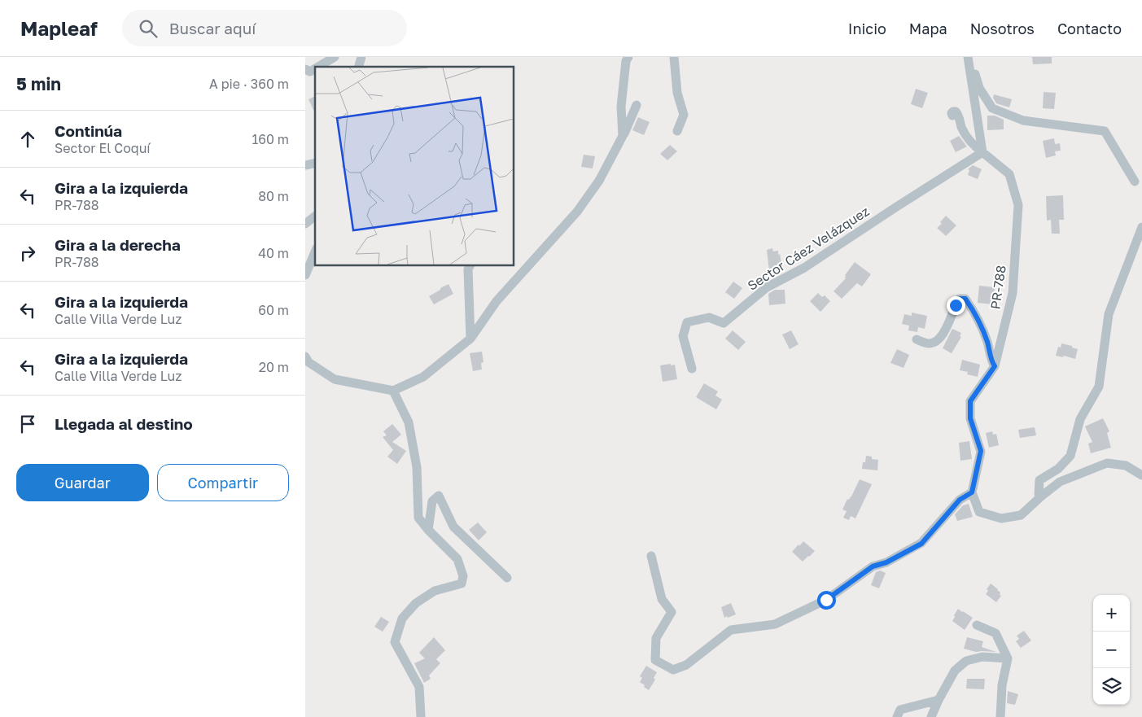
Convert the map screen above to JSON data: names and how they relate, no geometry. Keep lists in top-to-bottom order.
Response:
{
  "streets": {
    "street": ["Sector Cáez Velázquez", "PR-788"]
  },
  "crossings": [
    ["Sector Cáez Velázquez", "PR-788"]
  ],
  "page": {
    "header": "Mapleaf",
    "search": "Buscar aquí",
    "nav": [
      "Inicio",
      "Mapa",
      "Nosotros",
      "Contacto"
    ],
    "heading": ["5 min", "A pie · 360 m"],
    "list": [
      ["Continúa", "Sector El Coquí", "160 m"],
      ["Gira a la izquierda", "PR-788", "80 m"],
      ["Gira a la derecha", "PR-788", "40 m"],
      ["Gira a la izquierda", "Calle Villa Verde Luz", "60 m"],
      ["Gira a la izquierda", "Calle Villa Verde Luz", "20 m"],
      "Llegada al destino"
    ],
    "buttons": ["Guardar", "Compartir"],
    "map_buttons": ["+", "−"]
  }
}
